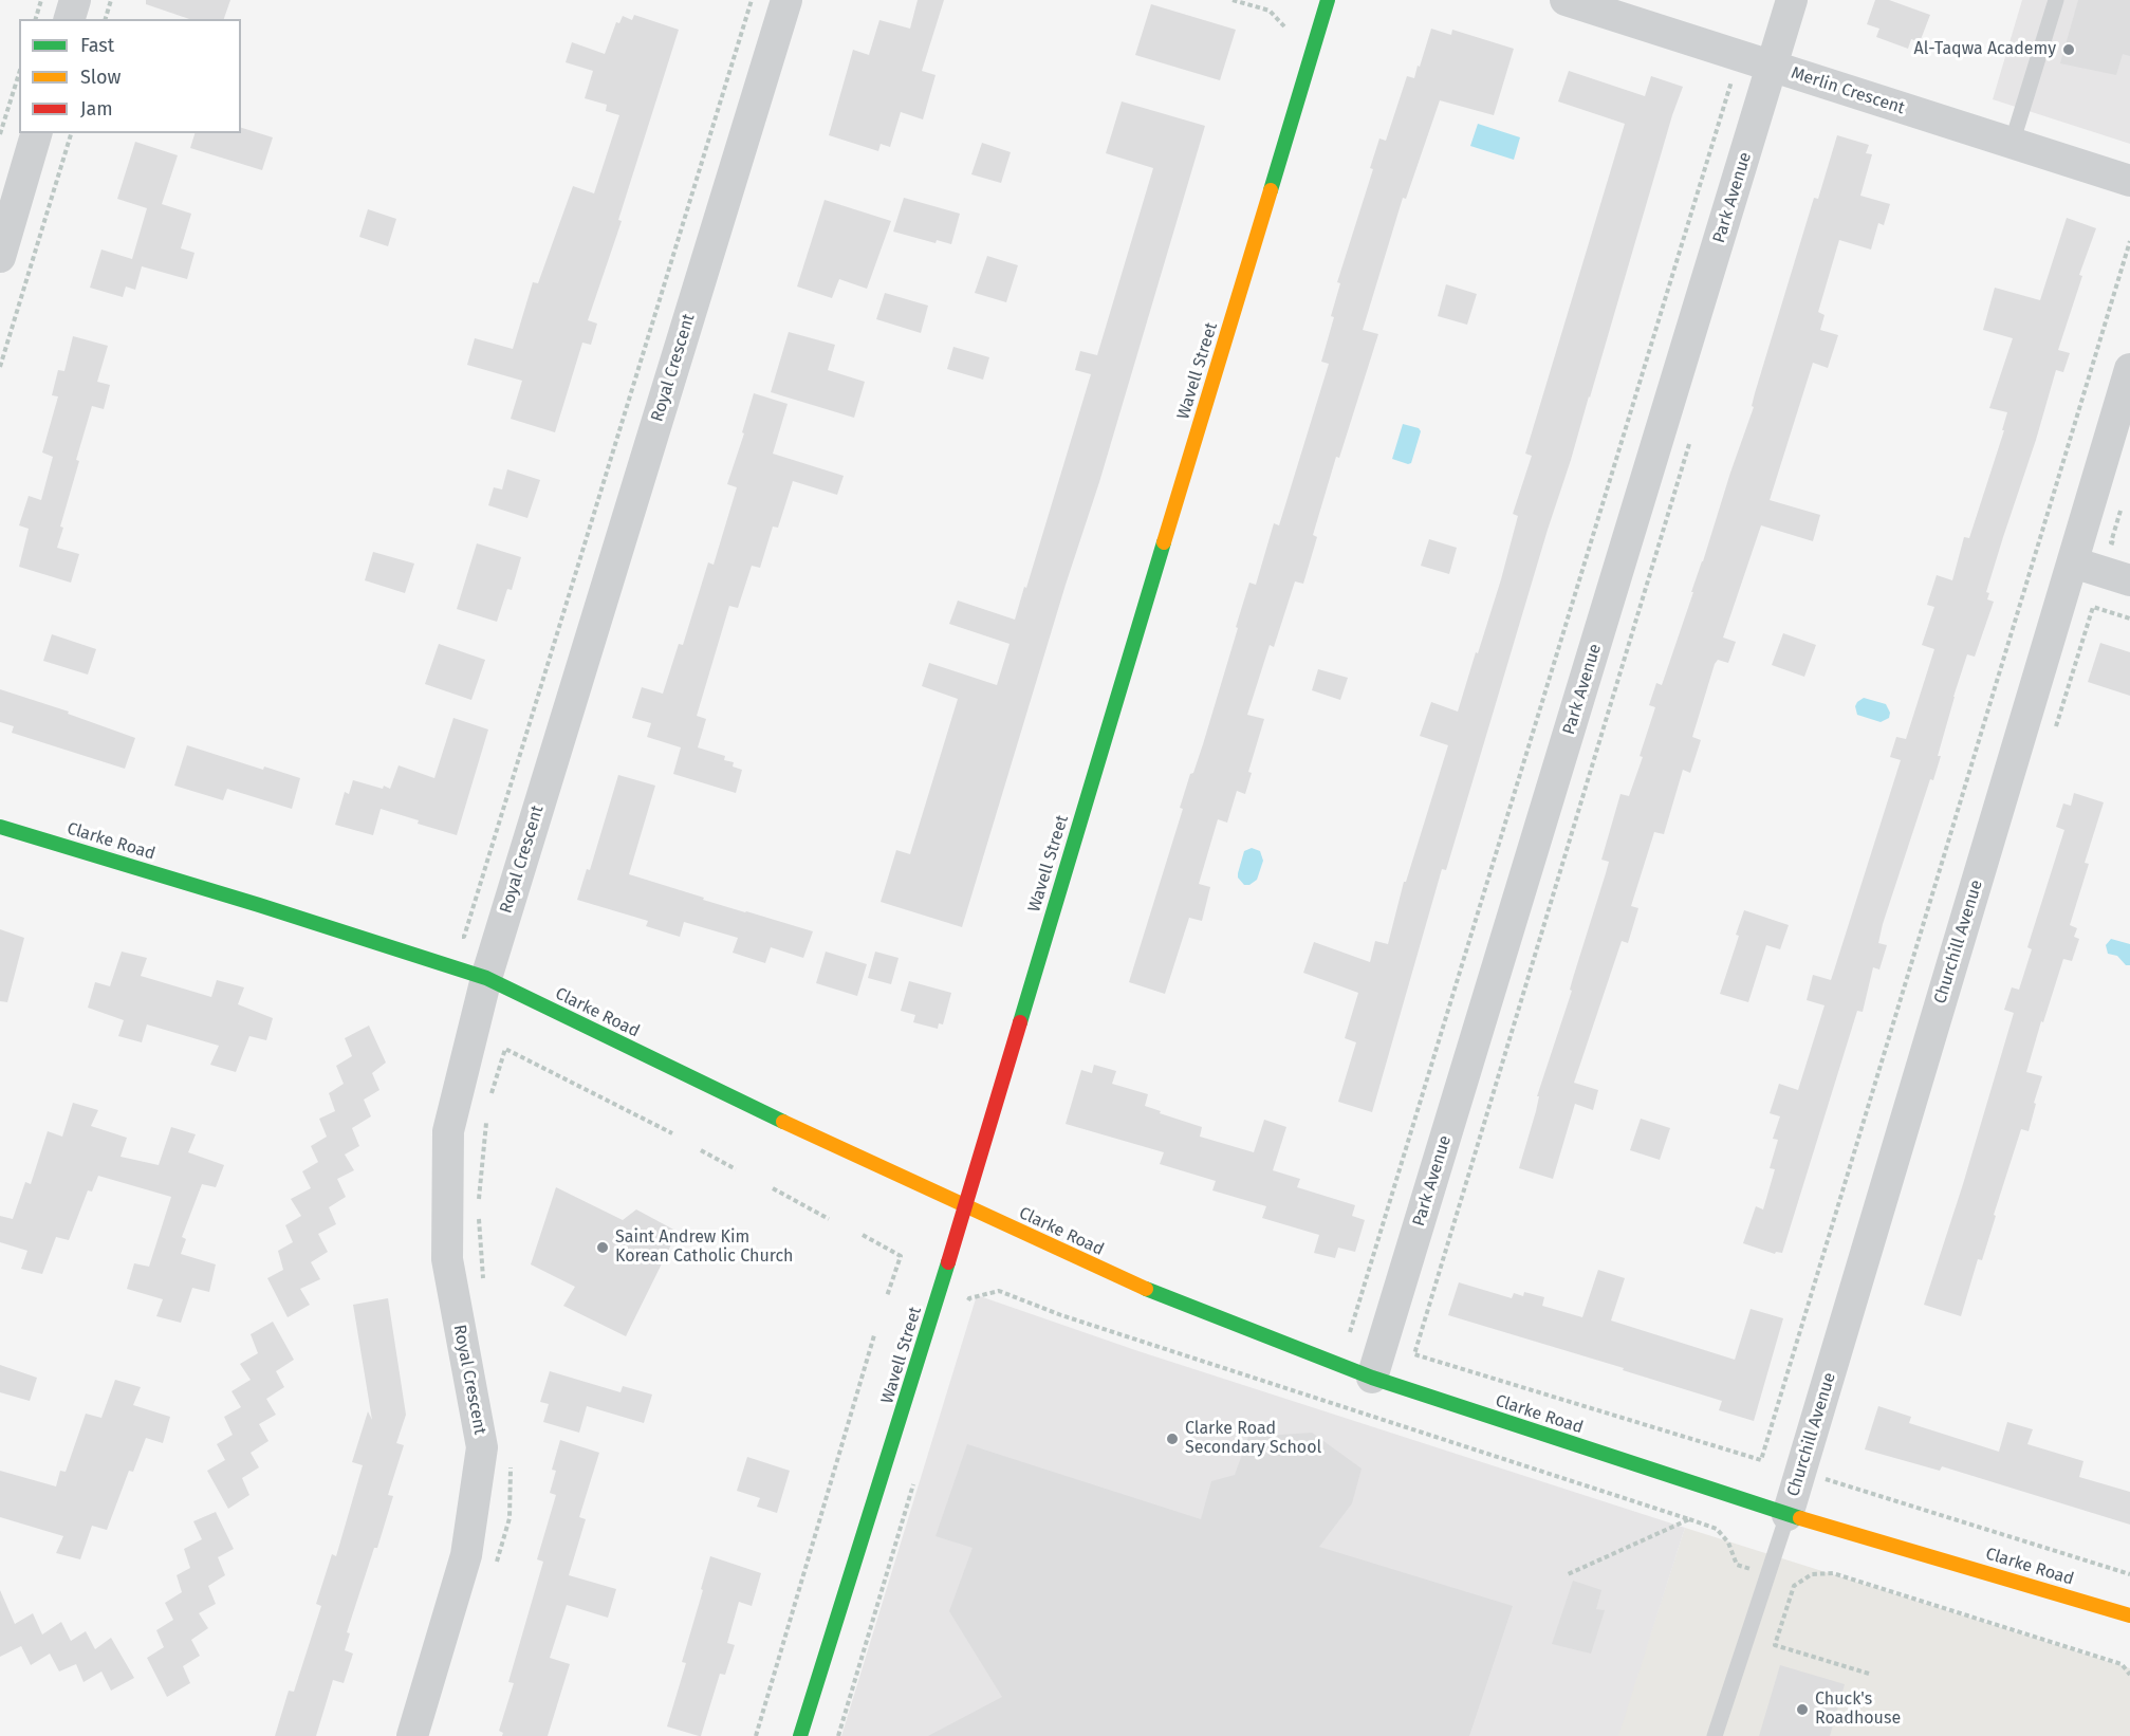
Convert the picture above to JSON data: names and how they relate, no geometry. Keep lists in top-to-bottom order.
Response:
{
  "streets": {
    "main road": ["Wavell Street", "Clarke Road"],
    "street": [
      "Merlin Crescent",
      "Park Avenue",
      "Royal Crescent",
      "Churchill Avenue"
    ]
  },
  "crossings": [
    ["Merlin Crescent", "Park Avenue"],
    ["Park Avenue", "Clarke Road"],
    ["Royal Crescent", "Clarke Road"],
    ["Wavell Street", "Clarke Road"],
    ["Clarke Road", "Churchill Avenue"]
  ],
  "places": [
    "Al-Taqwa Academy",
    "Saint Andrew Kim Korean Catholic Church",
    "Clarke Road Secondary School",
    "Chuck's Roadhouse"
  ],
  "legend": ["Fast", "Slow", "Jam"]
}
